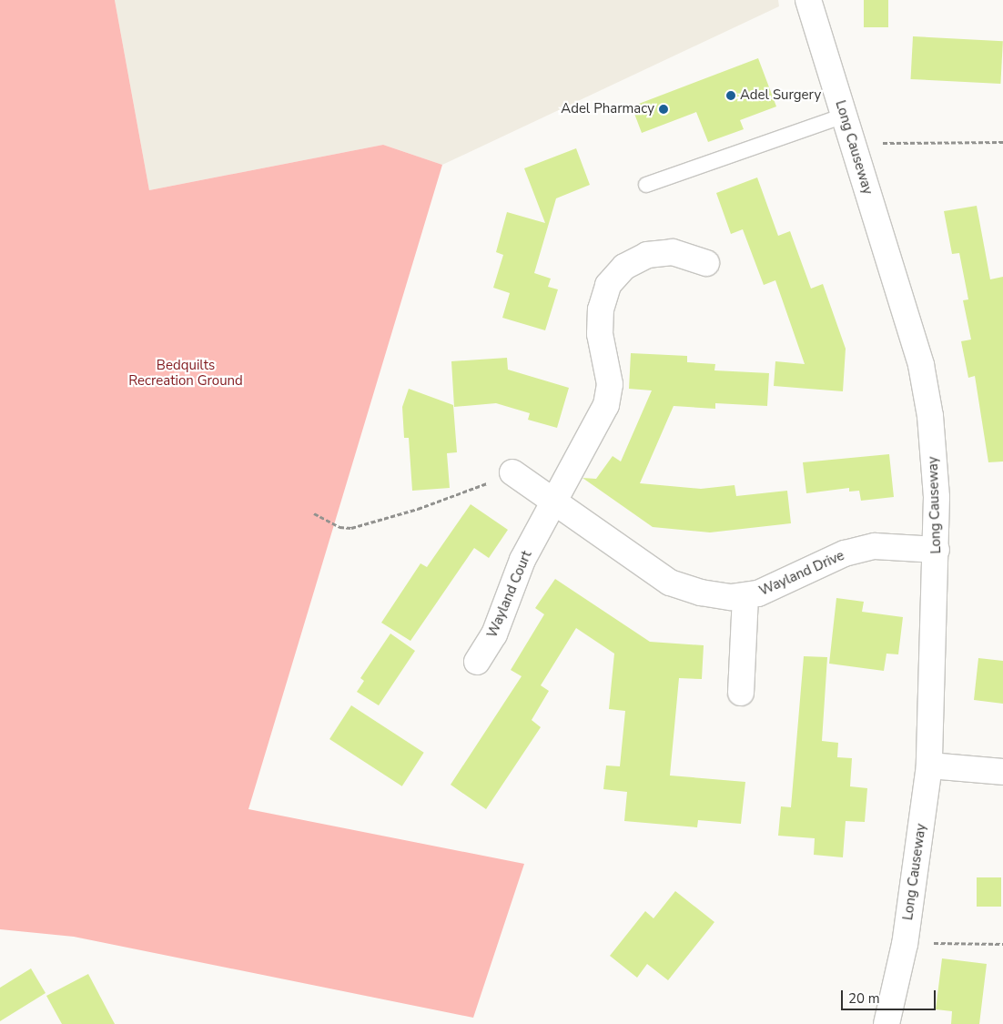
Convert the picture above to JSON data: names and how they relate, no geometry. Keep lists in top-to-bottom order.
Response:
{
  "streets": {
    "street": ["Long Causeway", "Wayland Drive", "Wayland Court"]
  },
  "crossings": [
    ["Long Causeway", "Wayland Drive"],
    ["Wayland Drive", "Wayland Court"]
  ],
  "parks": ["Bedquilts Recreation Ground"],
  "places": ["Adel Surgery", "Adel Pharmacy"],
  "scale_bar": "20 m"
}
